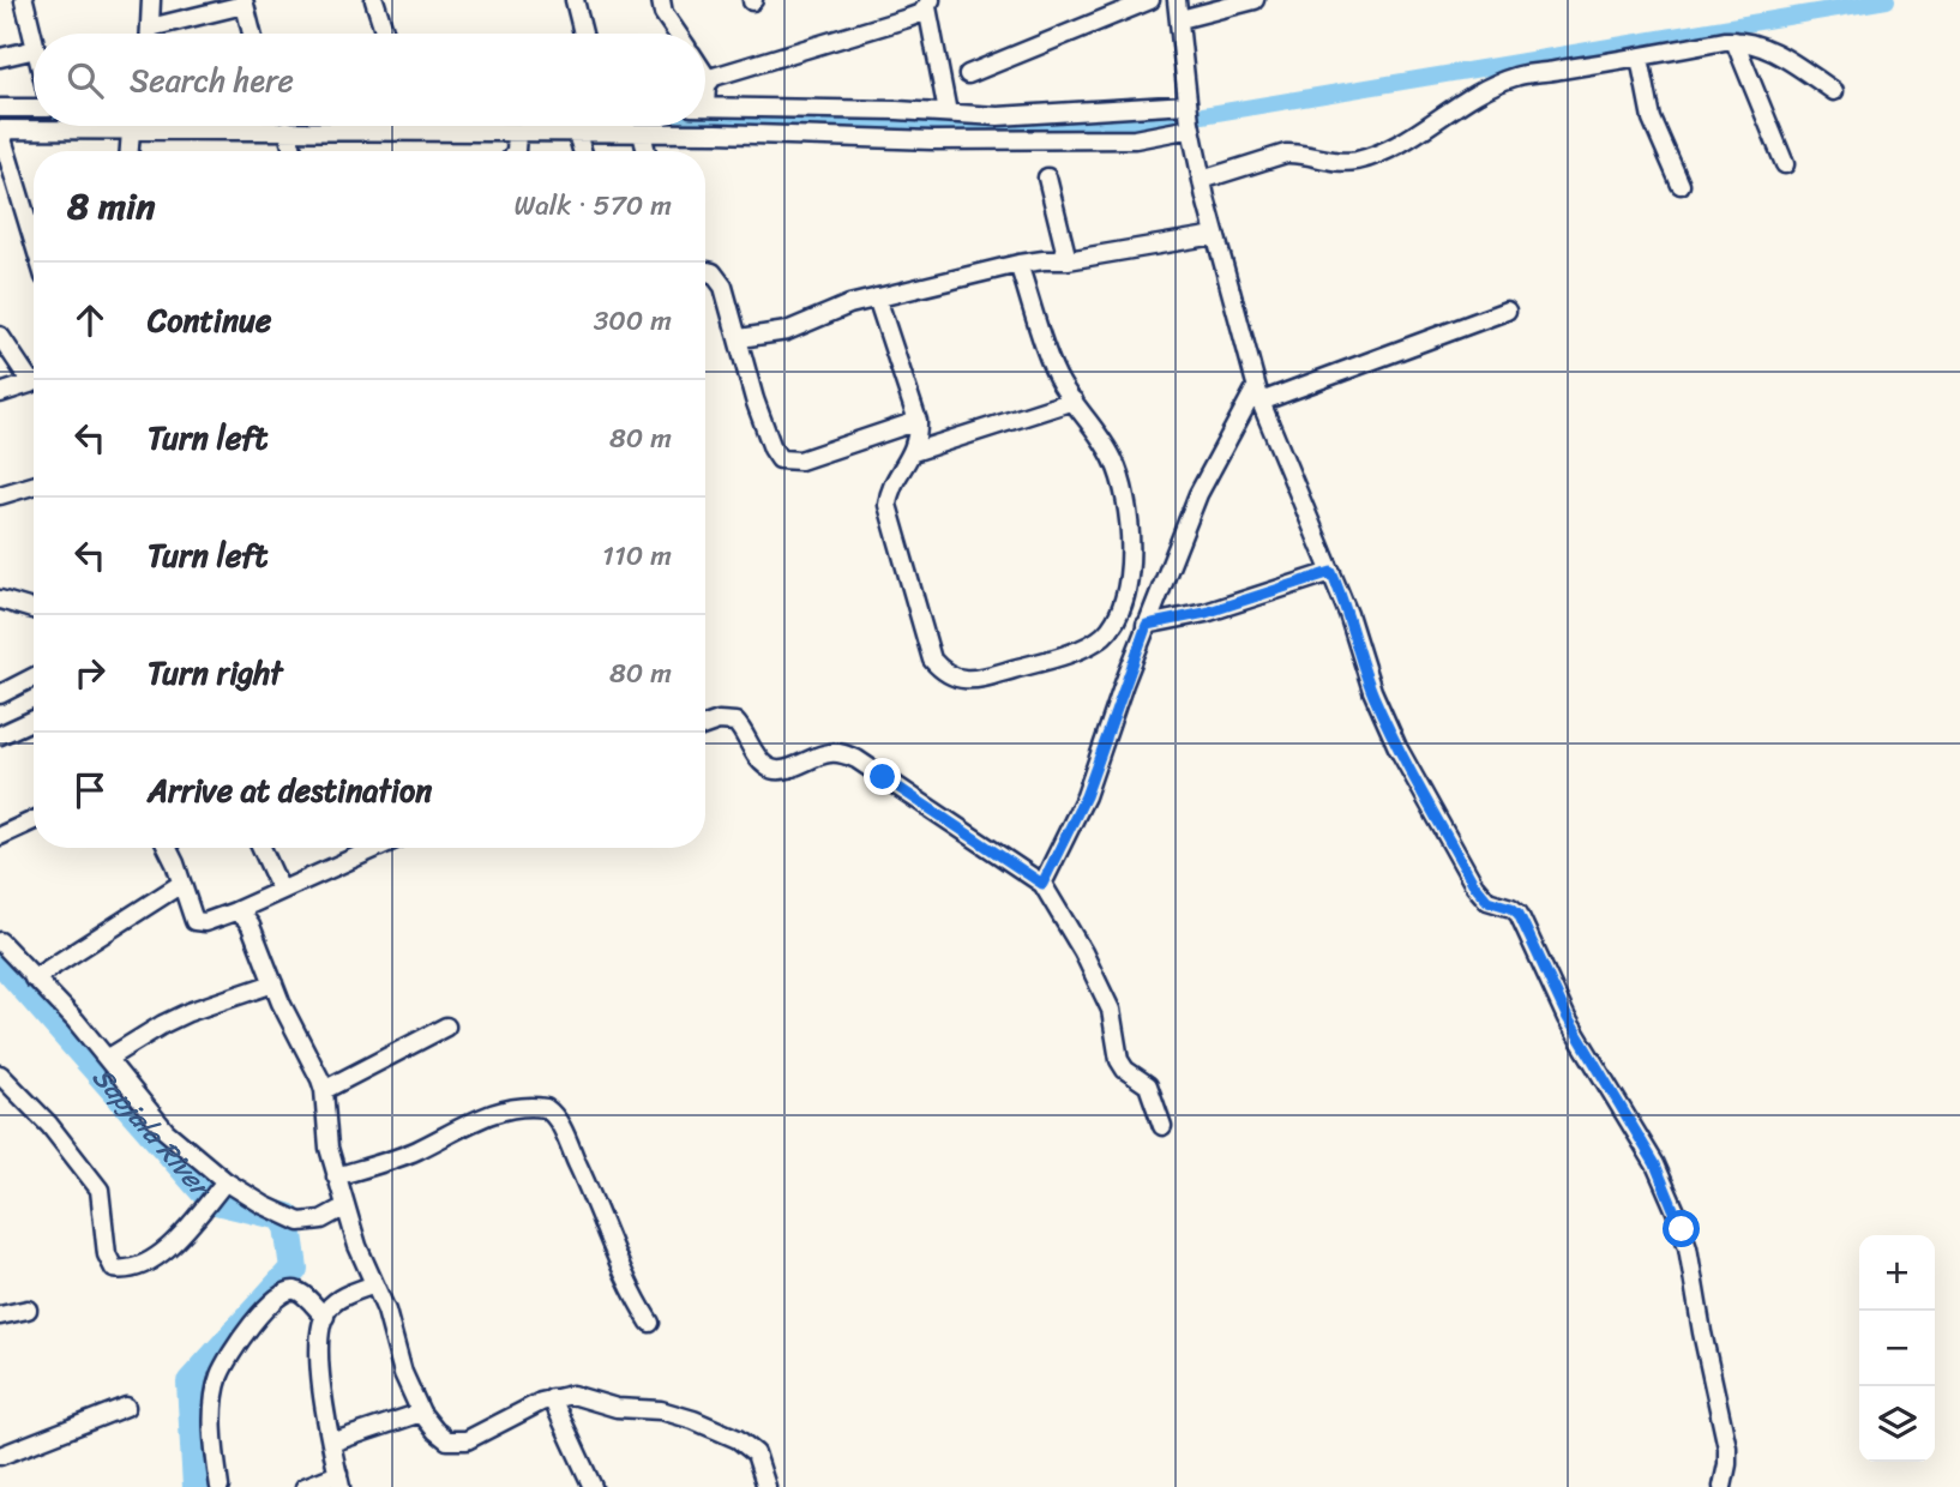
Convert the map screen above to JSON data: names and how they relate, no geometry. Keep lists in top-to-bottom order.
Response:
{
  "water": ["Sapjala River"],
  "page": {
    "search": "Search here",
    "heading": ["8 min", "Walk · 570 m"],
    "list": [
      ["Continue", "300 m"],
      ["Turn left", "80 m"],
      ["Turn left", "110 m"],
      ["Turn right", "80 m"],
      "Arrive at destination"
    ],
    "map_buttons": ["+", "−"]
  }
}
